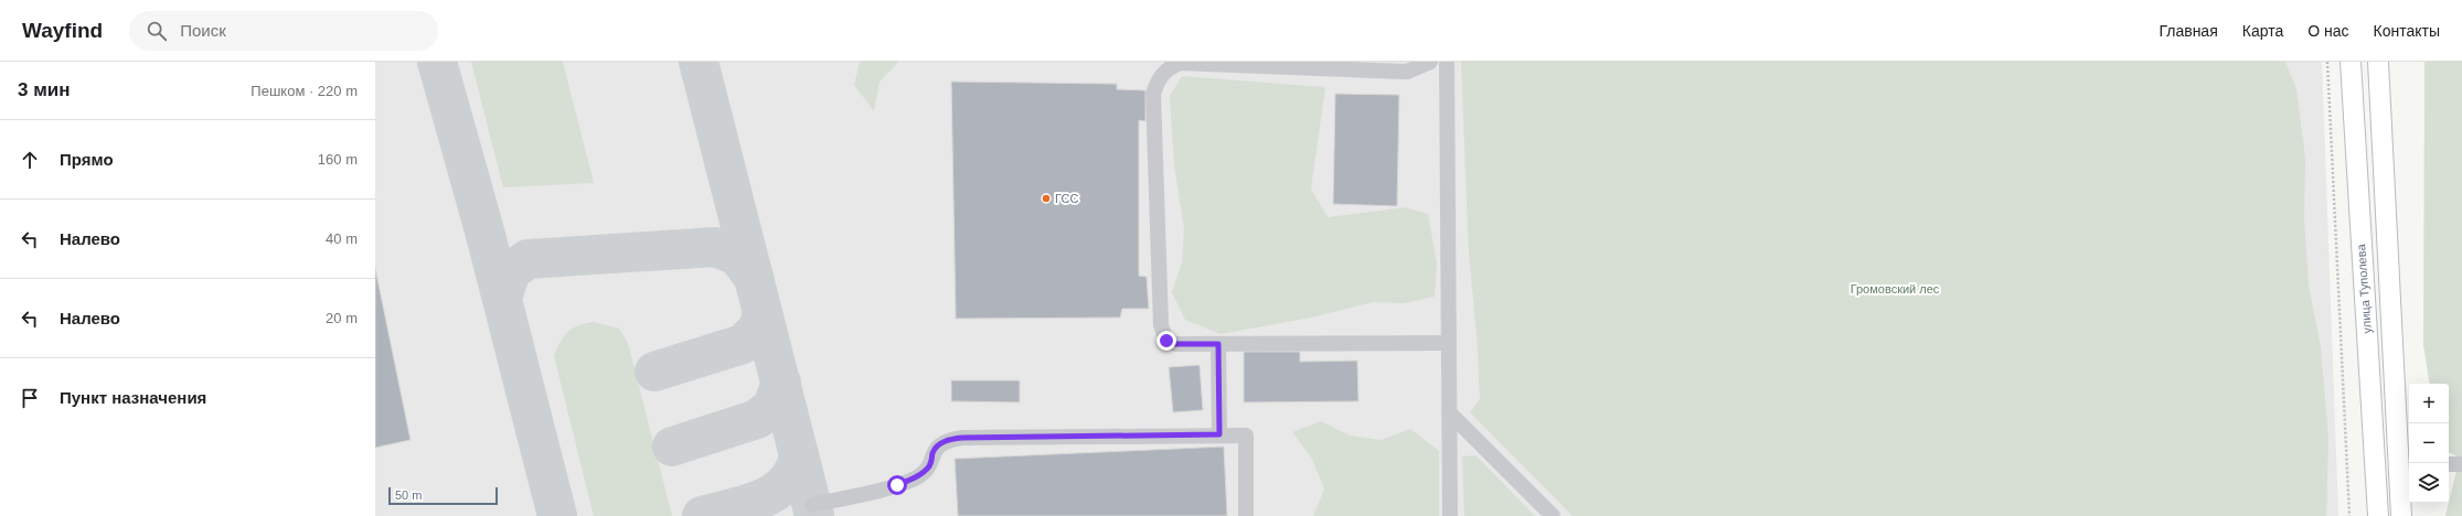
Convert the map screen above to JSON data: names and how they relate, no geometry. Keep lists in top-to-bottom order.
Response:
{
  "streets": {
    "main road": ["улица Туполева"]
  },
  "parks": ["Громовский лес"],
  "places": ["ГСС"],
  "scale_bar": "50 m",
  "page": {
    "header": "Wayfind",
    "search": "Поиск",
    "nav": [
      "Главная",
      "Карта",
      "О нас",
      "Контакты"
    ],
    "heading": ["3 мин", "Пешком · 220 m"],
    "list": [
      ["Прямо", "160 m"],
      ["Налево", "40 m"],
      ["Налево", "20 m"],
      "Пункт назначения"
    ],
    "map_buttons": ["+", "−"],
    "scale": "50 m"
  }
}
